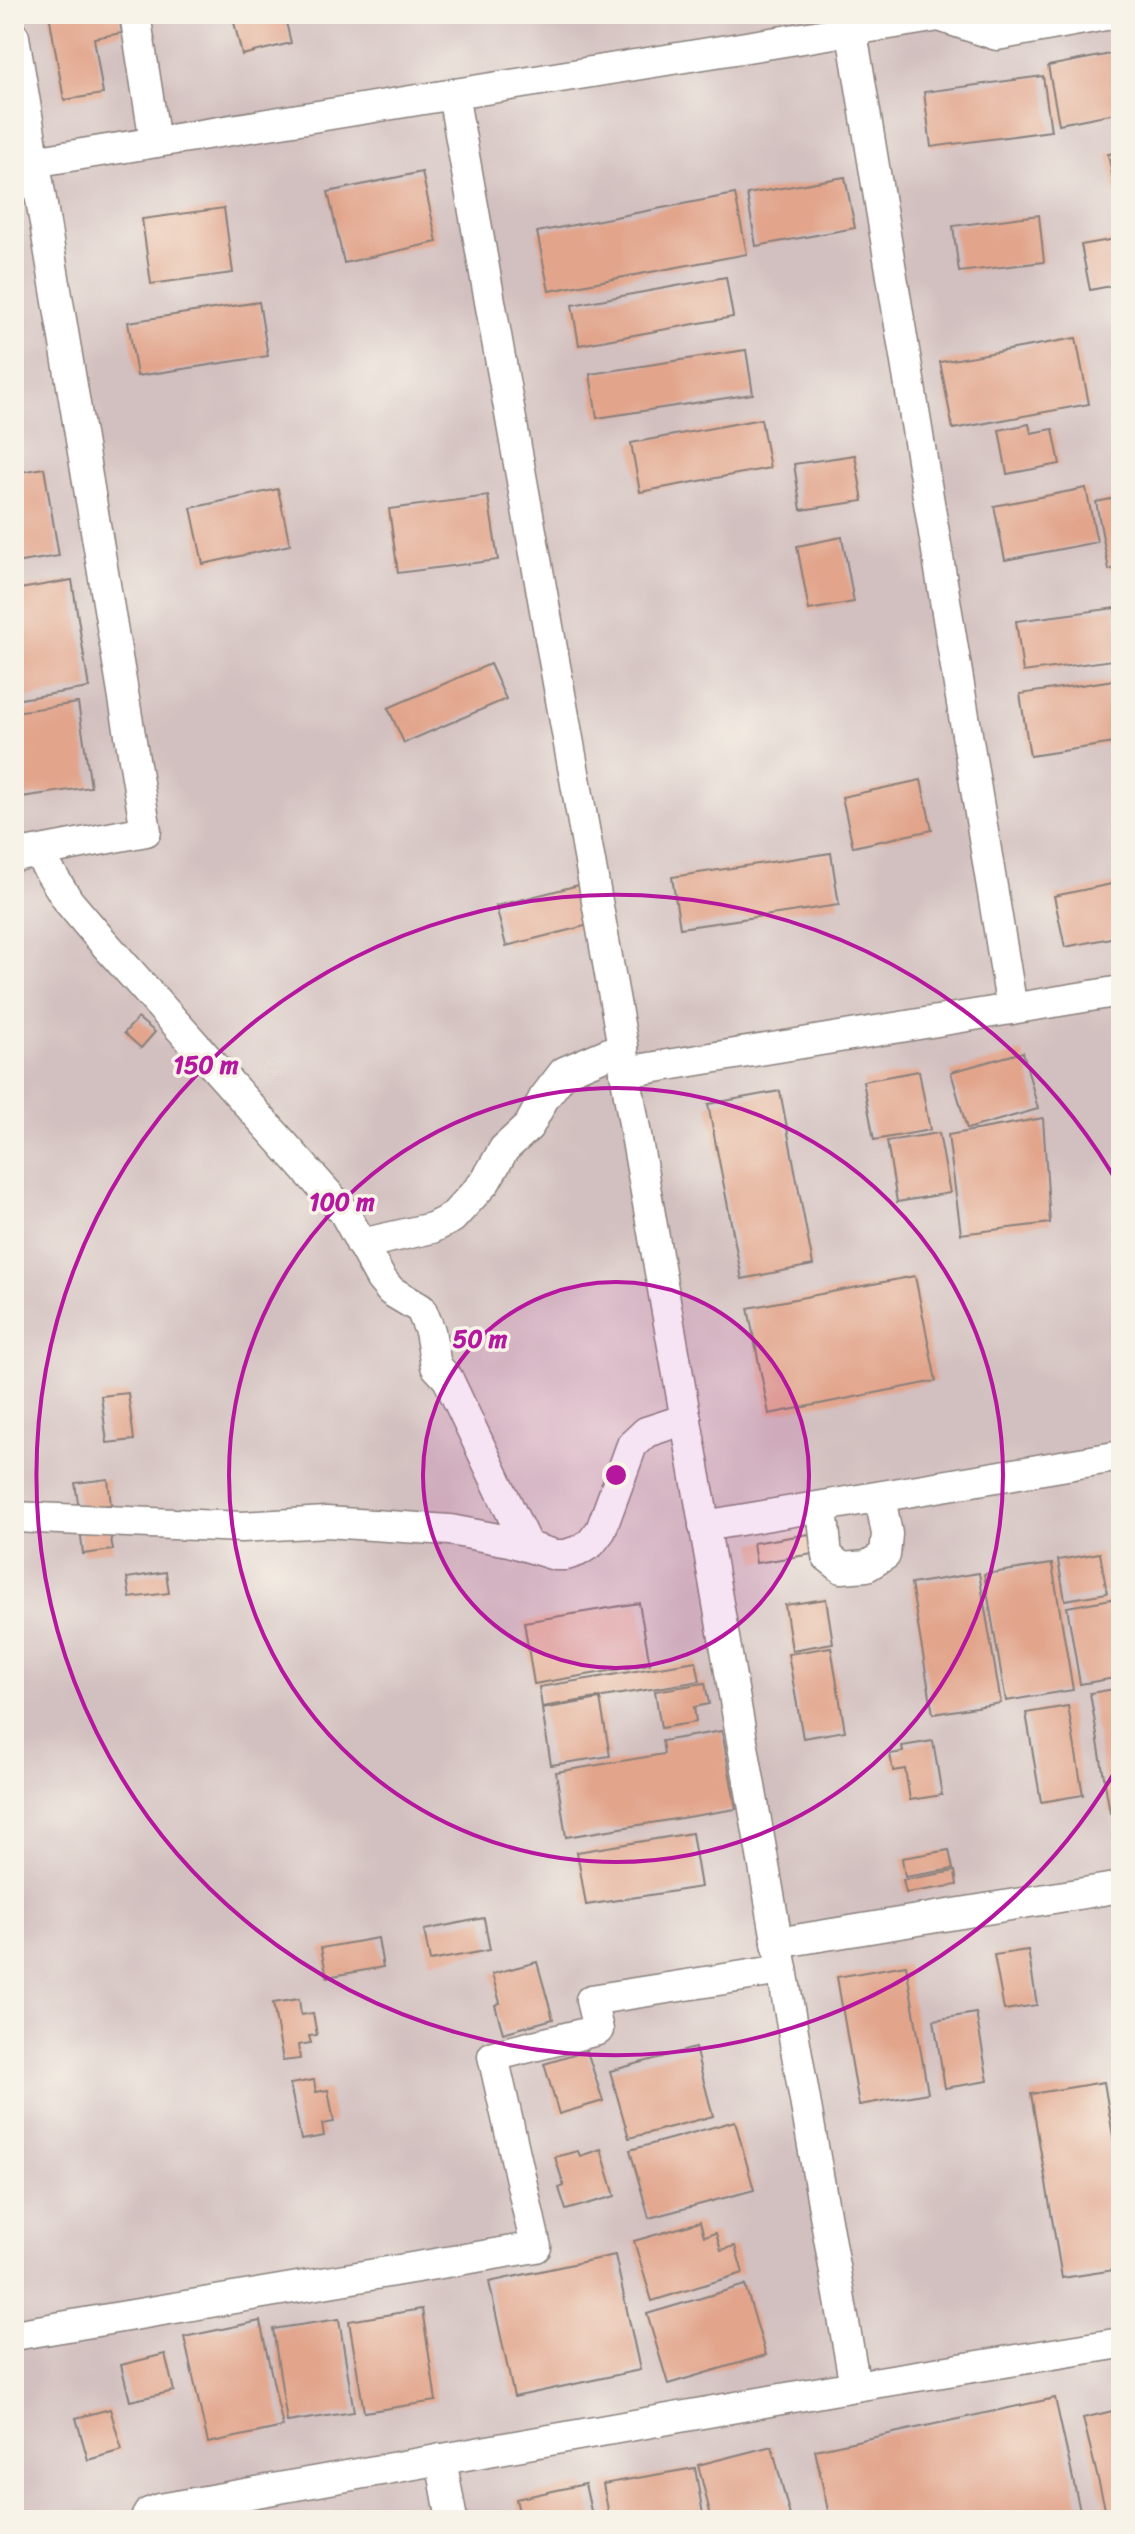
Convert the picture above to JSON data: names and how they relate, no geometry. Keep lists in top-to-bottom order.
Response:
{
  "rings": ["150 m", "100 m", "50 m"]
}
